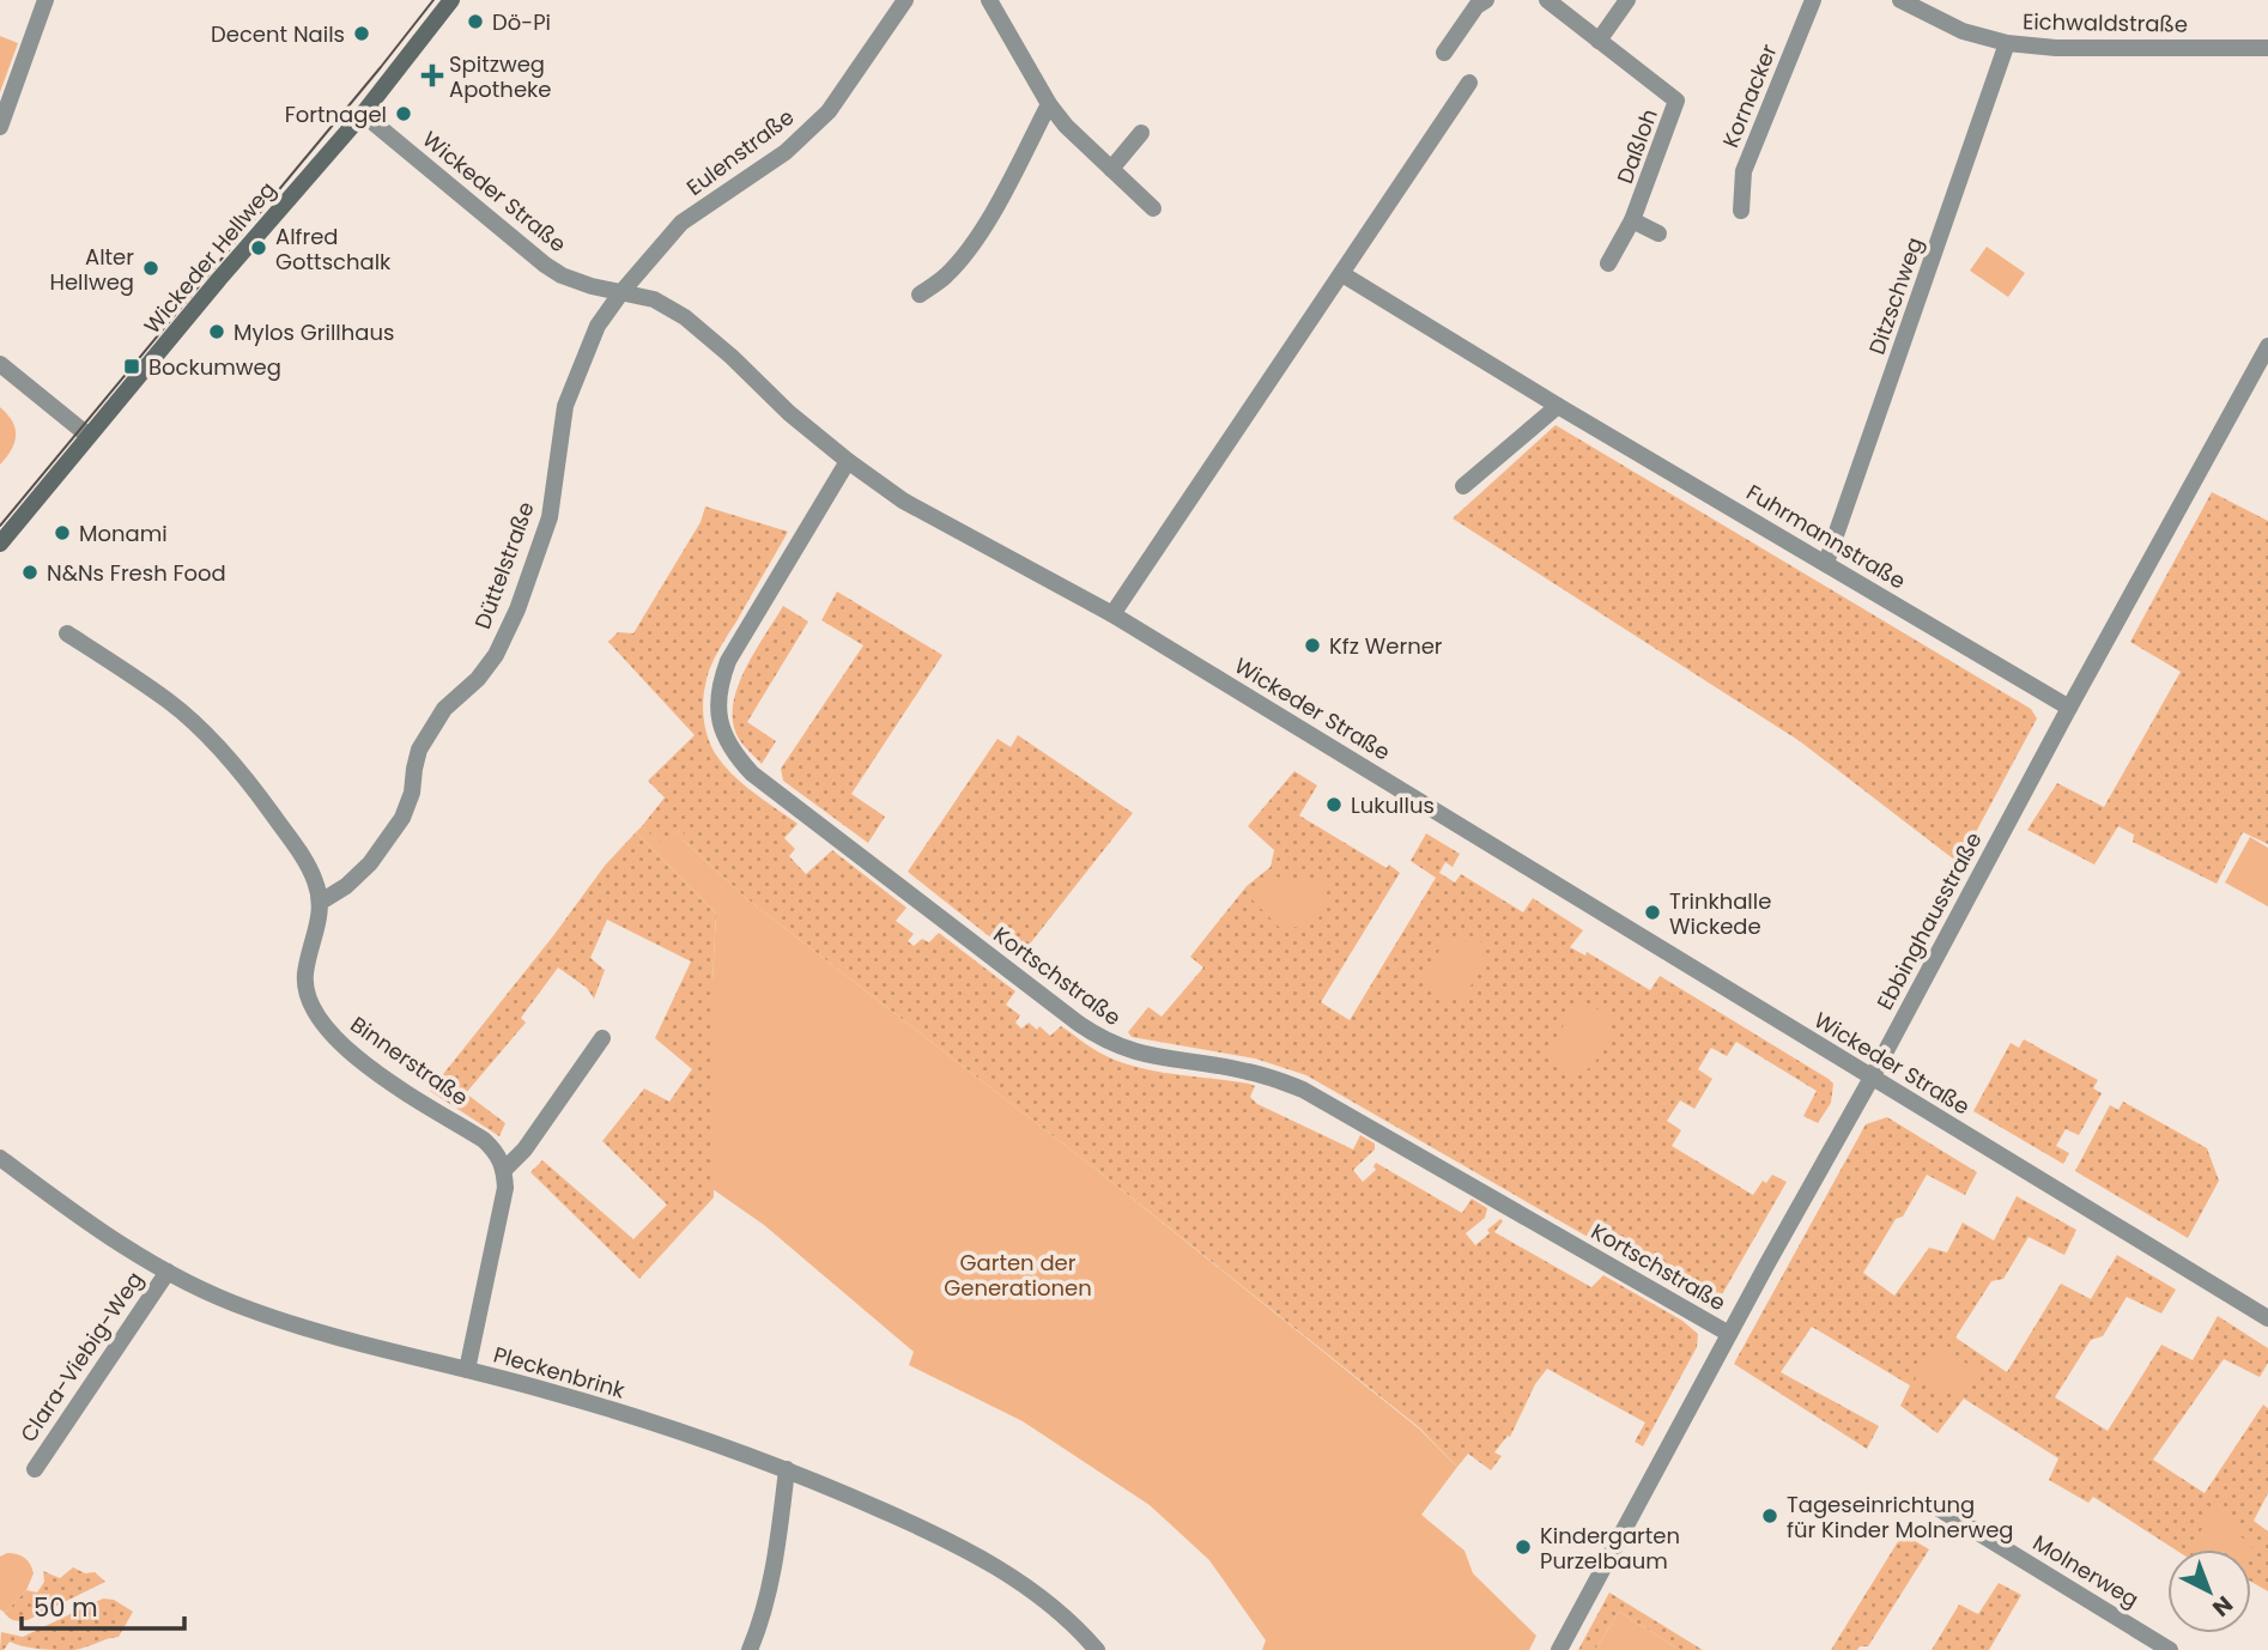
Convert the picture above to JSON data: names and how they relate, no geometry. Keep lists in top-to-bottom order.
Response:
{
  "streets": {
    "main road": ["Wickeder Hellweg"],
    "street": [
      "Eichwaldstraße",
      "Kornacker",
      "Daßloh",
      "Eulenstraße",
      "Wickeder Straße",
      "Ditzschweg",
      "Fuhrmannstraße",
      "Düttelstraße",
      "Ebbinghausstraße",
      "Kortschstraße",
      "Binnerstraße",
      "Clara-Viebig-Weg",
      "Pleckenbrink",
      "Molnerweg"
    ]
  },
  "crossings": [
    ["Eichwaldstraße", "Ditzschweg"],
    ["Eulenstraße", "Wickeder Straße"],
    ["Eulenstraße", "Düttelstraße"],
    ["Wickeder Straße", "Wickeder Hellweg"],
    ["Wickeder Straße", "Düttelstraße"],
    ["Wickeder Straße", "Ebbinghausstraße"],
    ["Wickeder Straße", "Kortschstraße"],
    ["Ditzschweg", "Fuhrmannstraße"],
    ["Fuhrmannstraße", "Ebbinghausstraße"],
    ["Düttelstraße", "Binnerstraße"],
    ["Ebbinghausstraße", "Kortschstraße"],
    ["Clara-Viebig-Weg", "Pleckenbrink"]
  ],
  "parks": ["Garten der Generationen"],
  "places": {
    "other": [
      "Dö-Pi",
      "Decent Nails",
      "Fortnagel",
      "Alfred Gottschalk",
      "Alter Hellweg",
      "Mylos Grillhaus",
      "Monami",
      "N&Ns Fresh Food",
      "Kfz Werner",
      "Lukullus",
      "Trinkhalle Wickede",
      "Tageseinrichtung für Kinder Molnerweg",
      "Kindergarten Purzelbaum"
    ],
    "health": ["Spitzweg Apotheke"],
    "transit": ["Bockumweg"]
  },
  "scale_bar": "50 m",
  "north": "bottom right"
}
